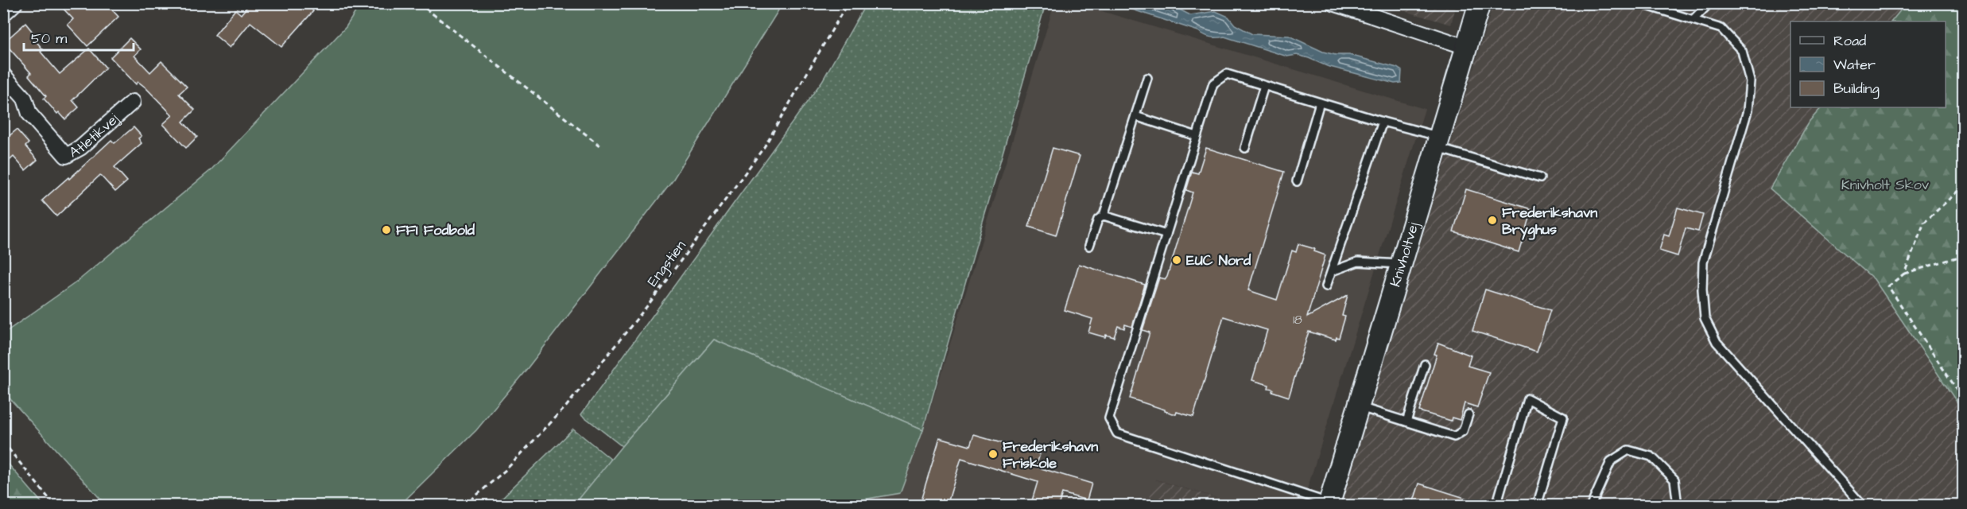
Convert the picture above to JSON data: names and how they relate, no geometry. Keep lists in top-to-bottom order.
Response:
{
  "streets": {
    "street": ["Atletikvej", "Knivholtvej"],
    "path": ["Engstien"]
  },
  "parks": ["Knivholt Skov"],
  "places": [
    "Frederikshavn Bryghus",
    "FFI Fodbold",
    "EUC Nord",
    "Frederikshavn Friskole"
  ],
  "house_numbers": ["18"],
  "legend": ["Road", "Water", "Building"],
  "scale_bar": "50 m"
}
